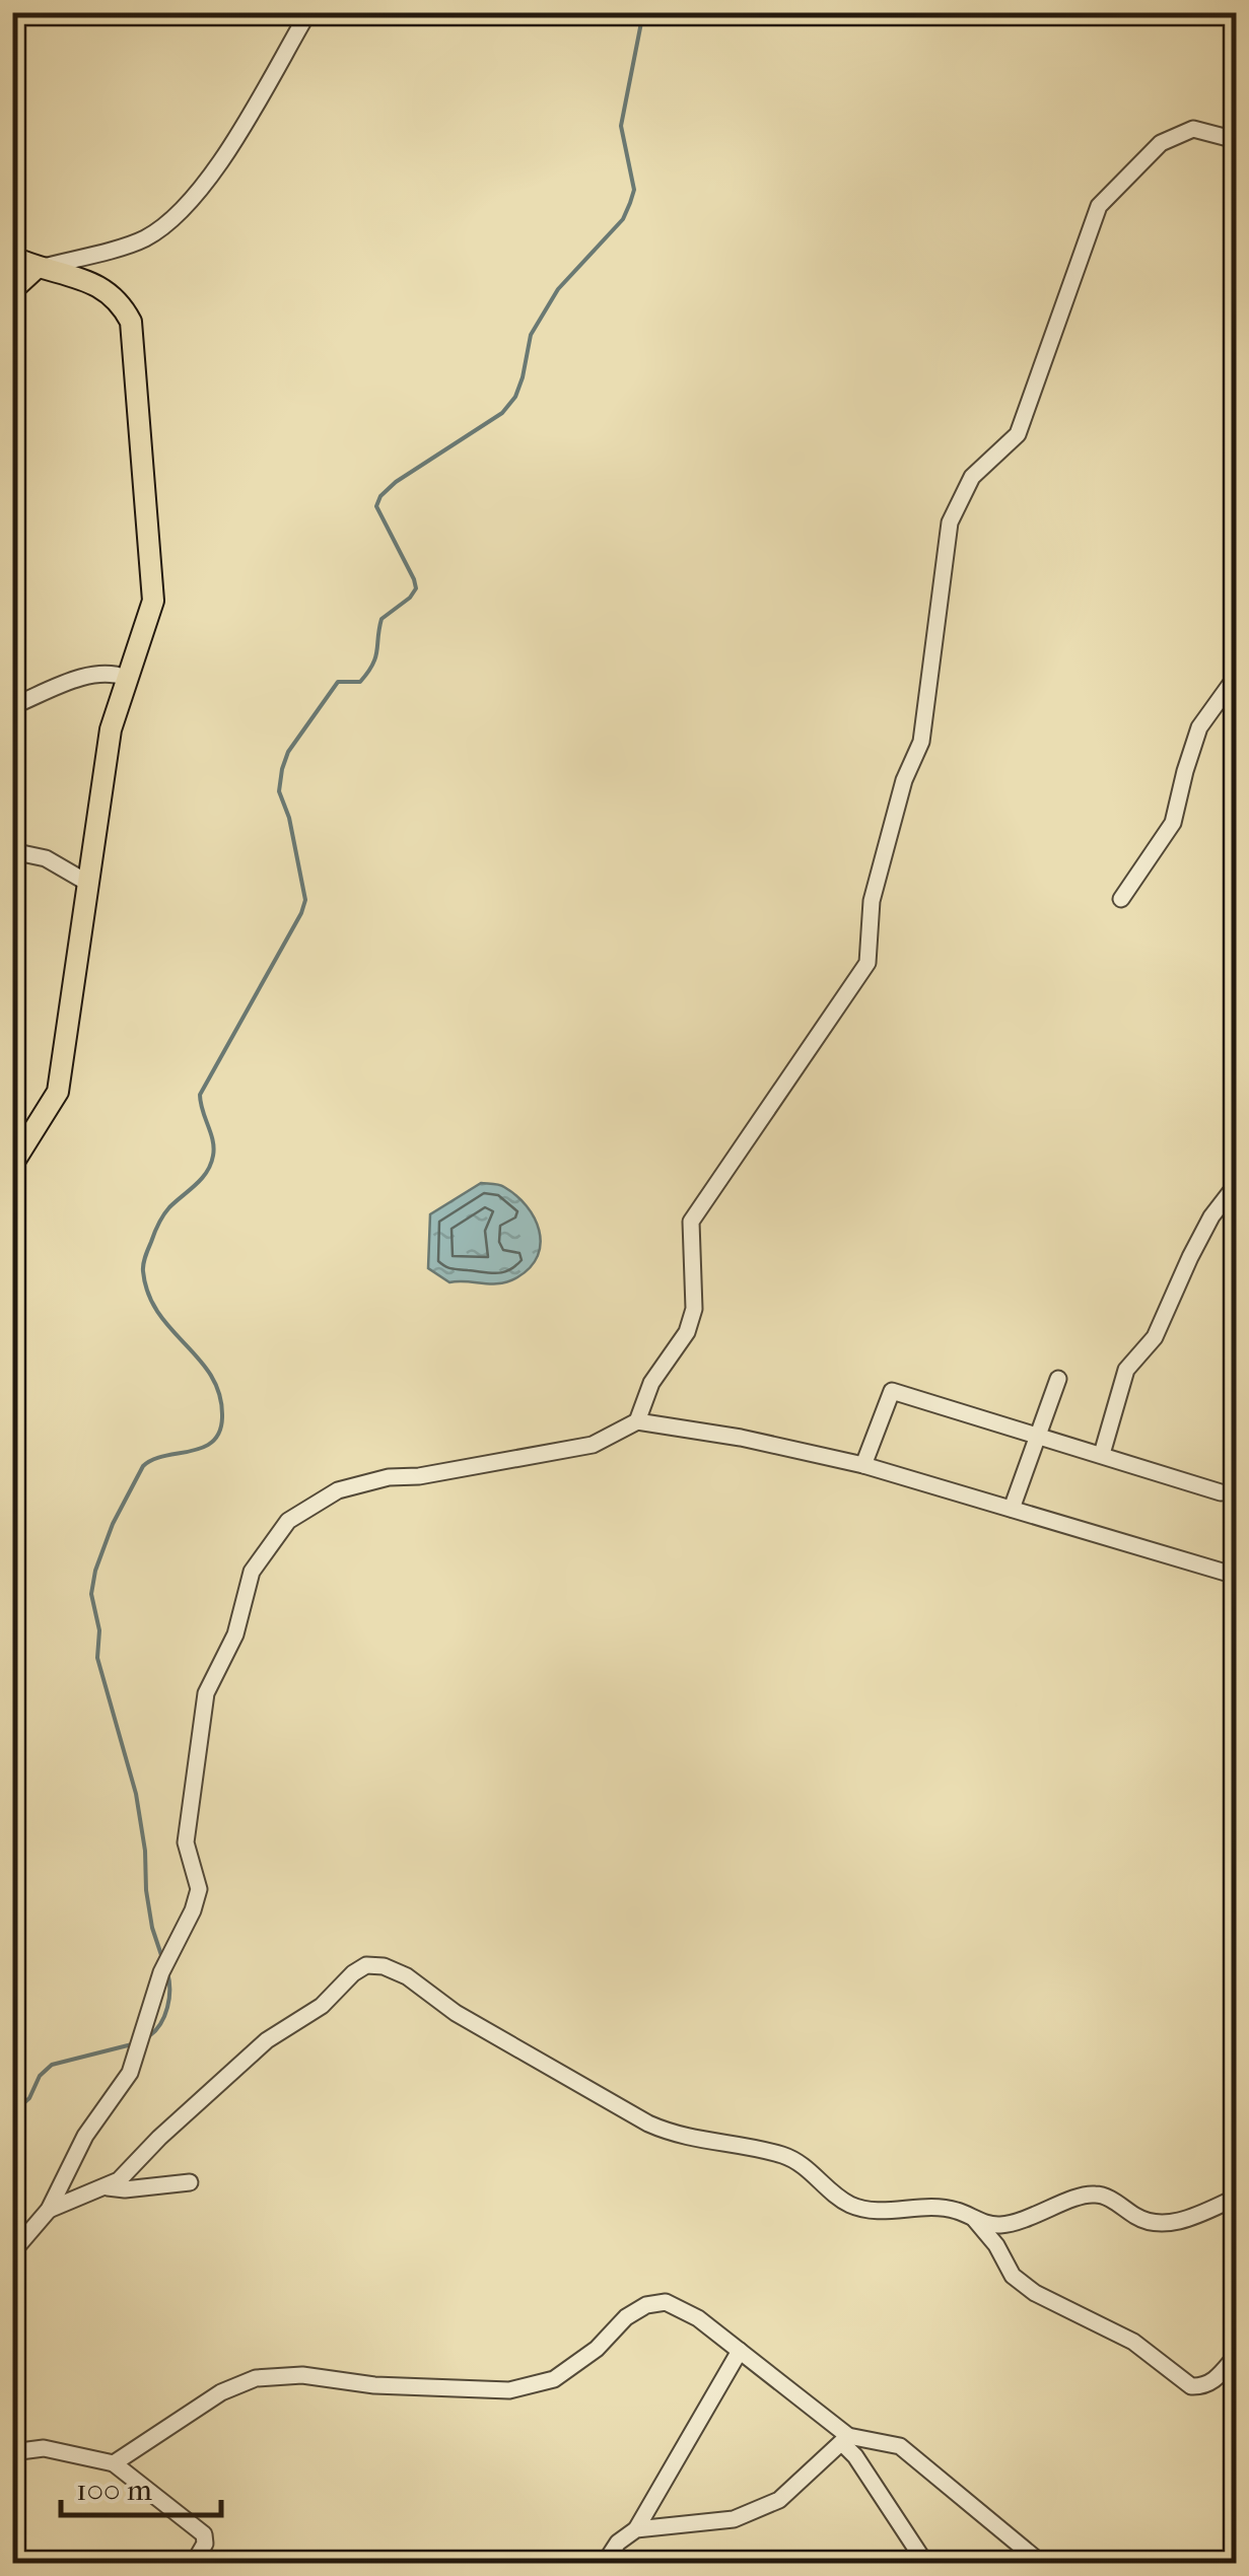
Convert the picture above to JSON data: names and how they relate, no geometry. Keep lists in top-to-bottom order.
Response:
{
  "scale_bar": "100 m"
}
